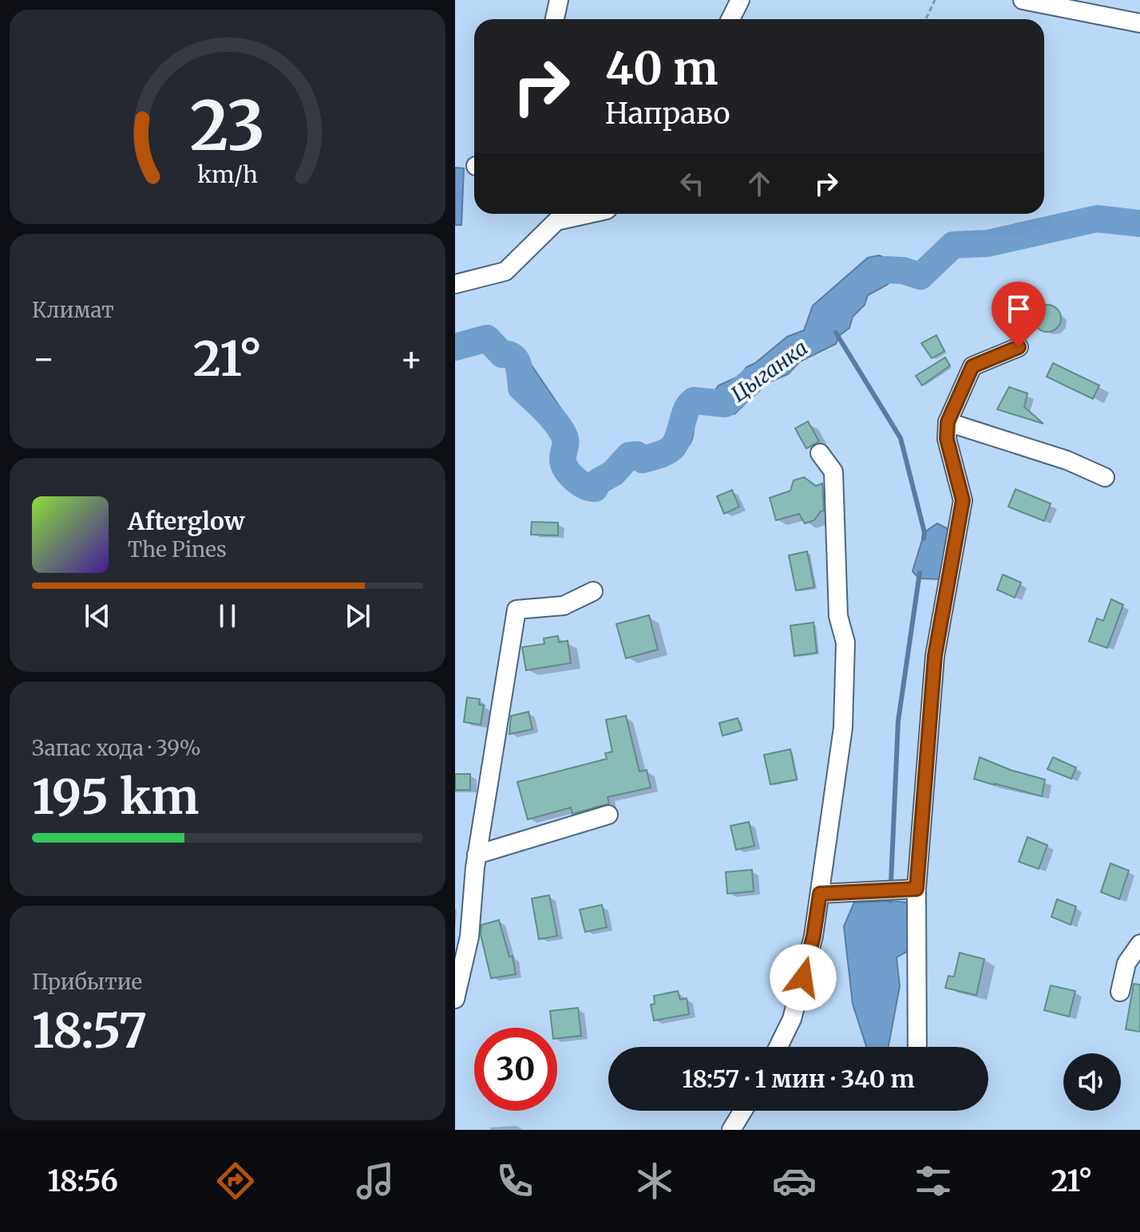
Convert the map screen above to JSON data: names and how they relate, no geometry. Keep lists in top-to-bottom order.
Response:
{
  "water": ["Цыганка"],
  "page": {
    "turn": ["40 m", "Направо"],
    "tile": [
      "Климат",
      ["Запас хода · 39%", "195 km"],
      ["Прибытие", "18:57"]
    ],
    "heat": ["−", "21°", "+"],
    "song": ["Afterglow", "The Pines"],
    "limit": "30",
    "trip": "18:57 · 1 мин · 340 m",
    "tabs": ["18:56", "21°"],
    "gauge": ["23", "km/h"]
  }
}
